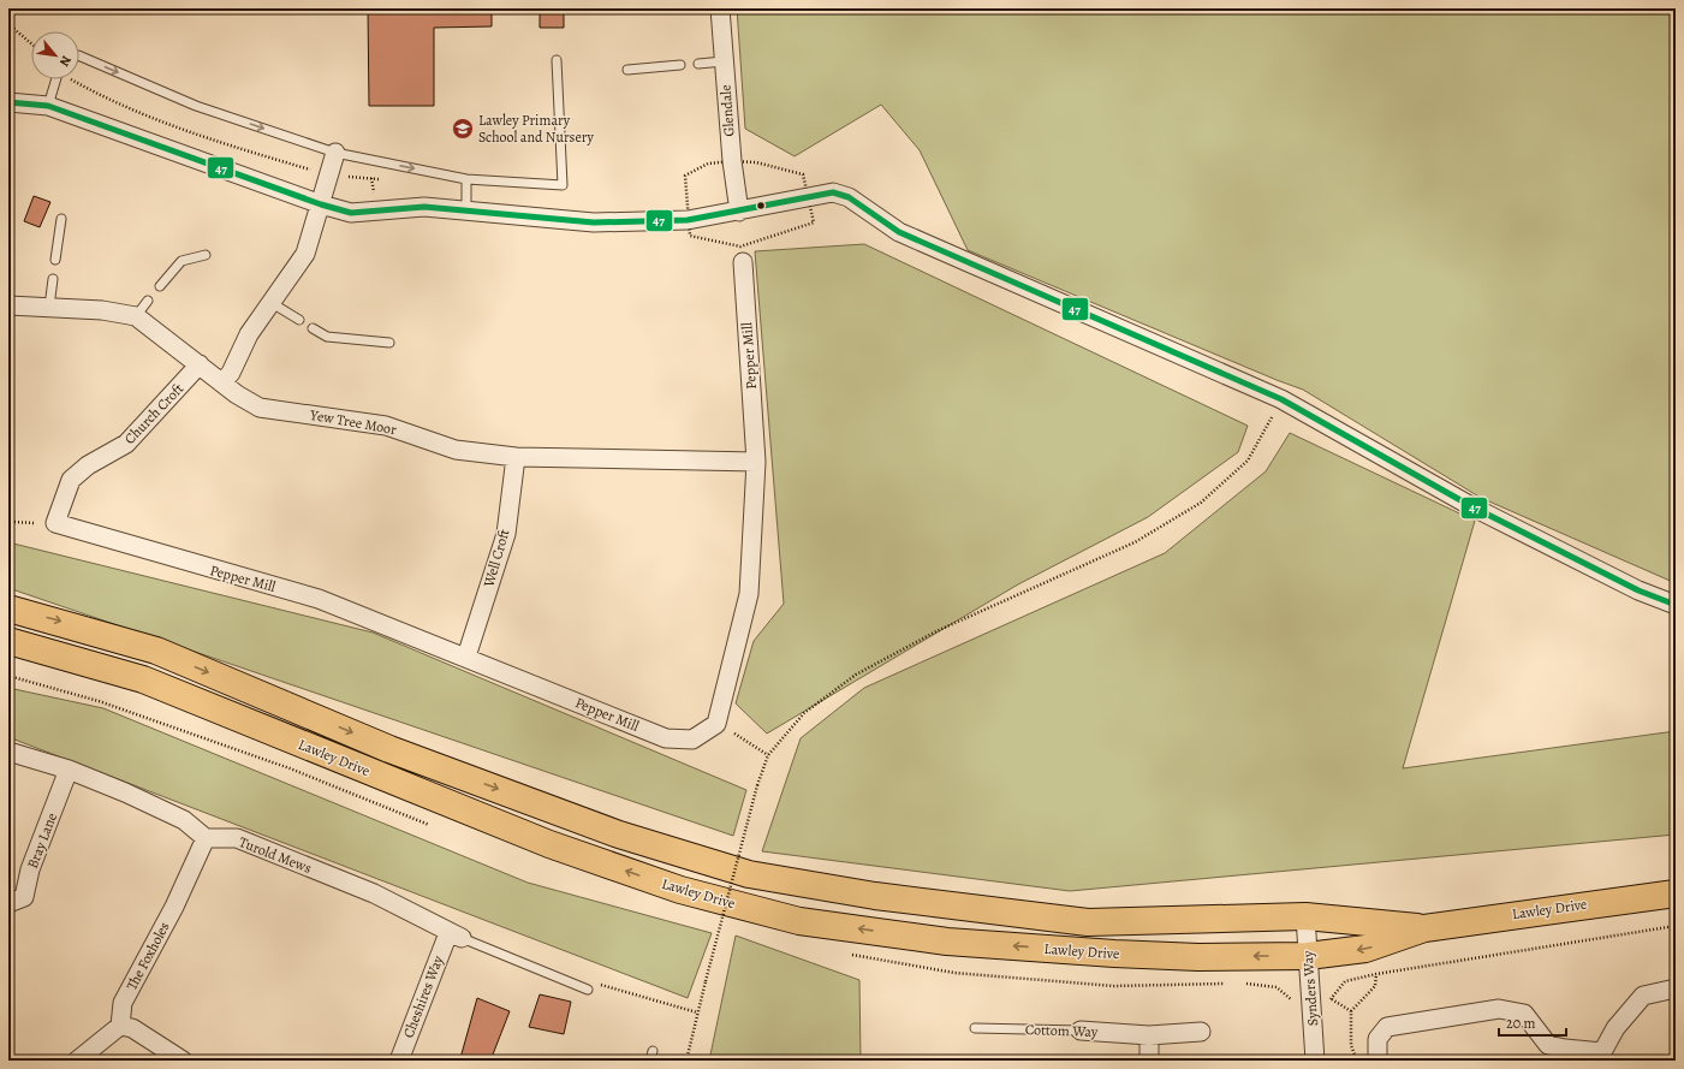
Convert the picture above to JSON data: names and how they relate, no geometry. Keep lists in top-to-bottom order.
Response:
{
  "streets": {
    "main road": ["Lawley Drive"],
    "street": [
      "Glendale",
      "Pepper Mill",
      "Church Croft",
      "Yew Tree Moor",
      "Well Croft",
      "Bray Lane",
      "Turold Mews",
      "The Foxholes",
      "Synders Way",
      "Cheshires Way",
      "Cottom Way"
    ]
  },
  "crossings": [
    ["Pepper Mill", "Church Croft"],
    ["Pepper Mill", "Yew Tree Moor"],
    ["Pepper Mill", "Well Croft"],
    ["Church Croft", "Yew Tree Moor"],
    ["Yew Tree Moor", "Well Croft"],
    ["Lawley Drive", "Synders Way"],
    ["Turold Mews", "The Foxholes"],
    ["Turold Mews", "Cheshires Way"]
  ],
  "places": {
    "school or university": ["Lawley Primary School and Nursery"]
  },
  "lines": ["transit line 47"],
  "scale_bar": "20 m",
  "north": "bottom right"
}
